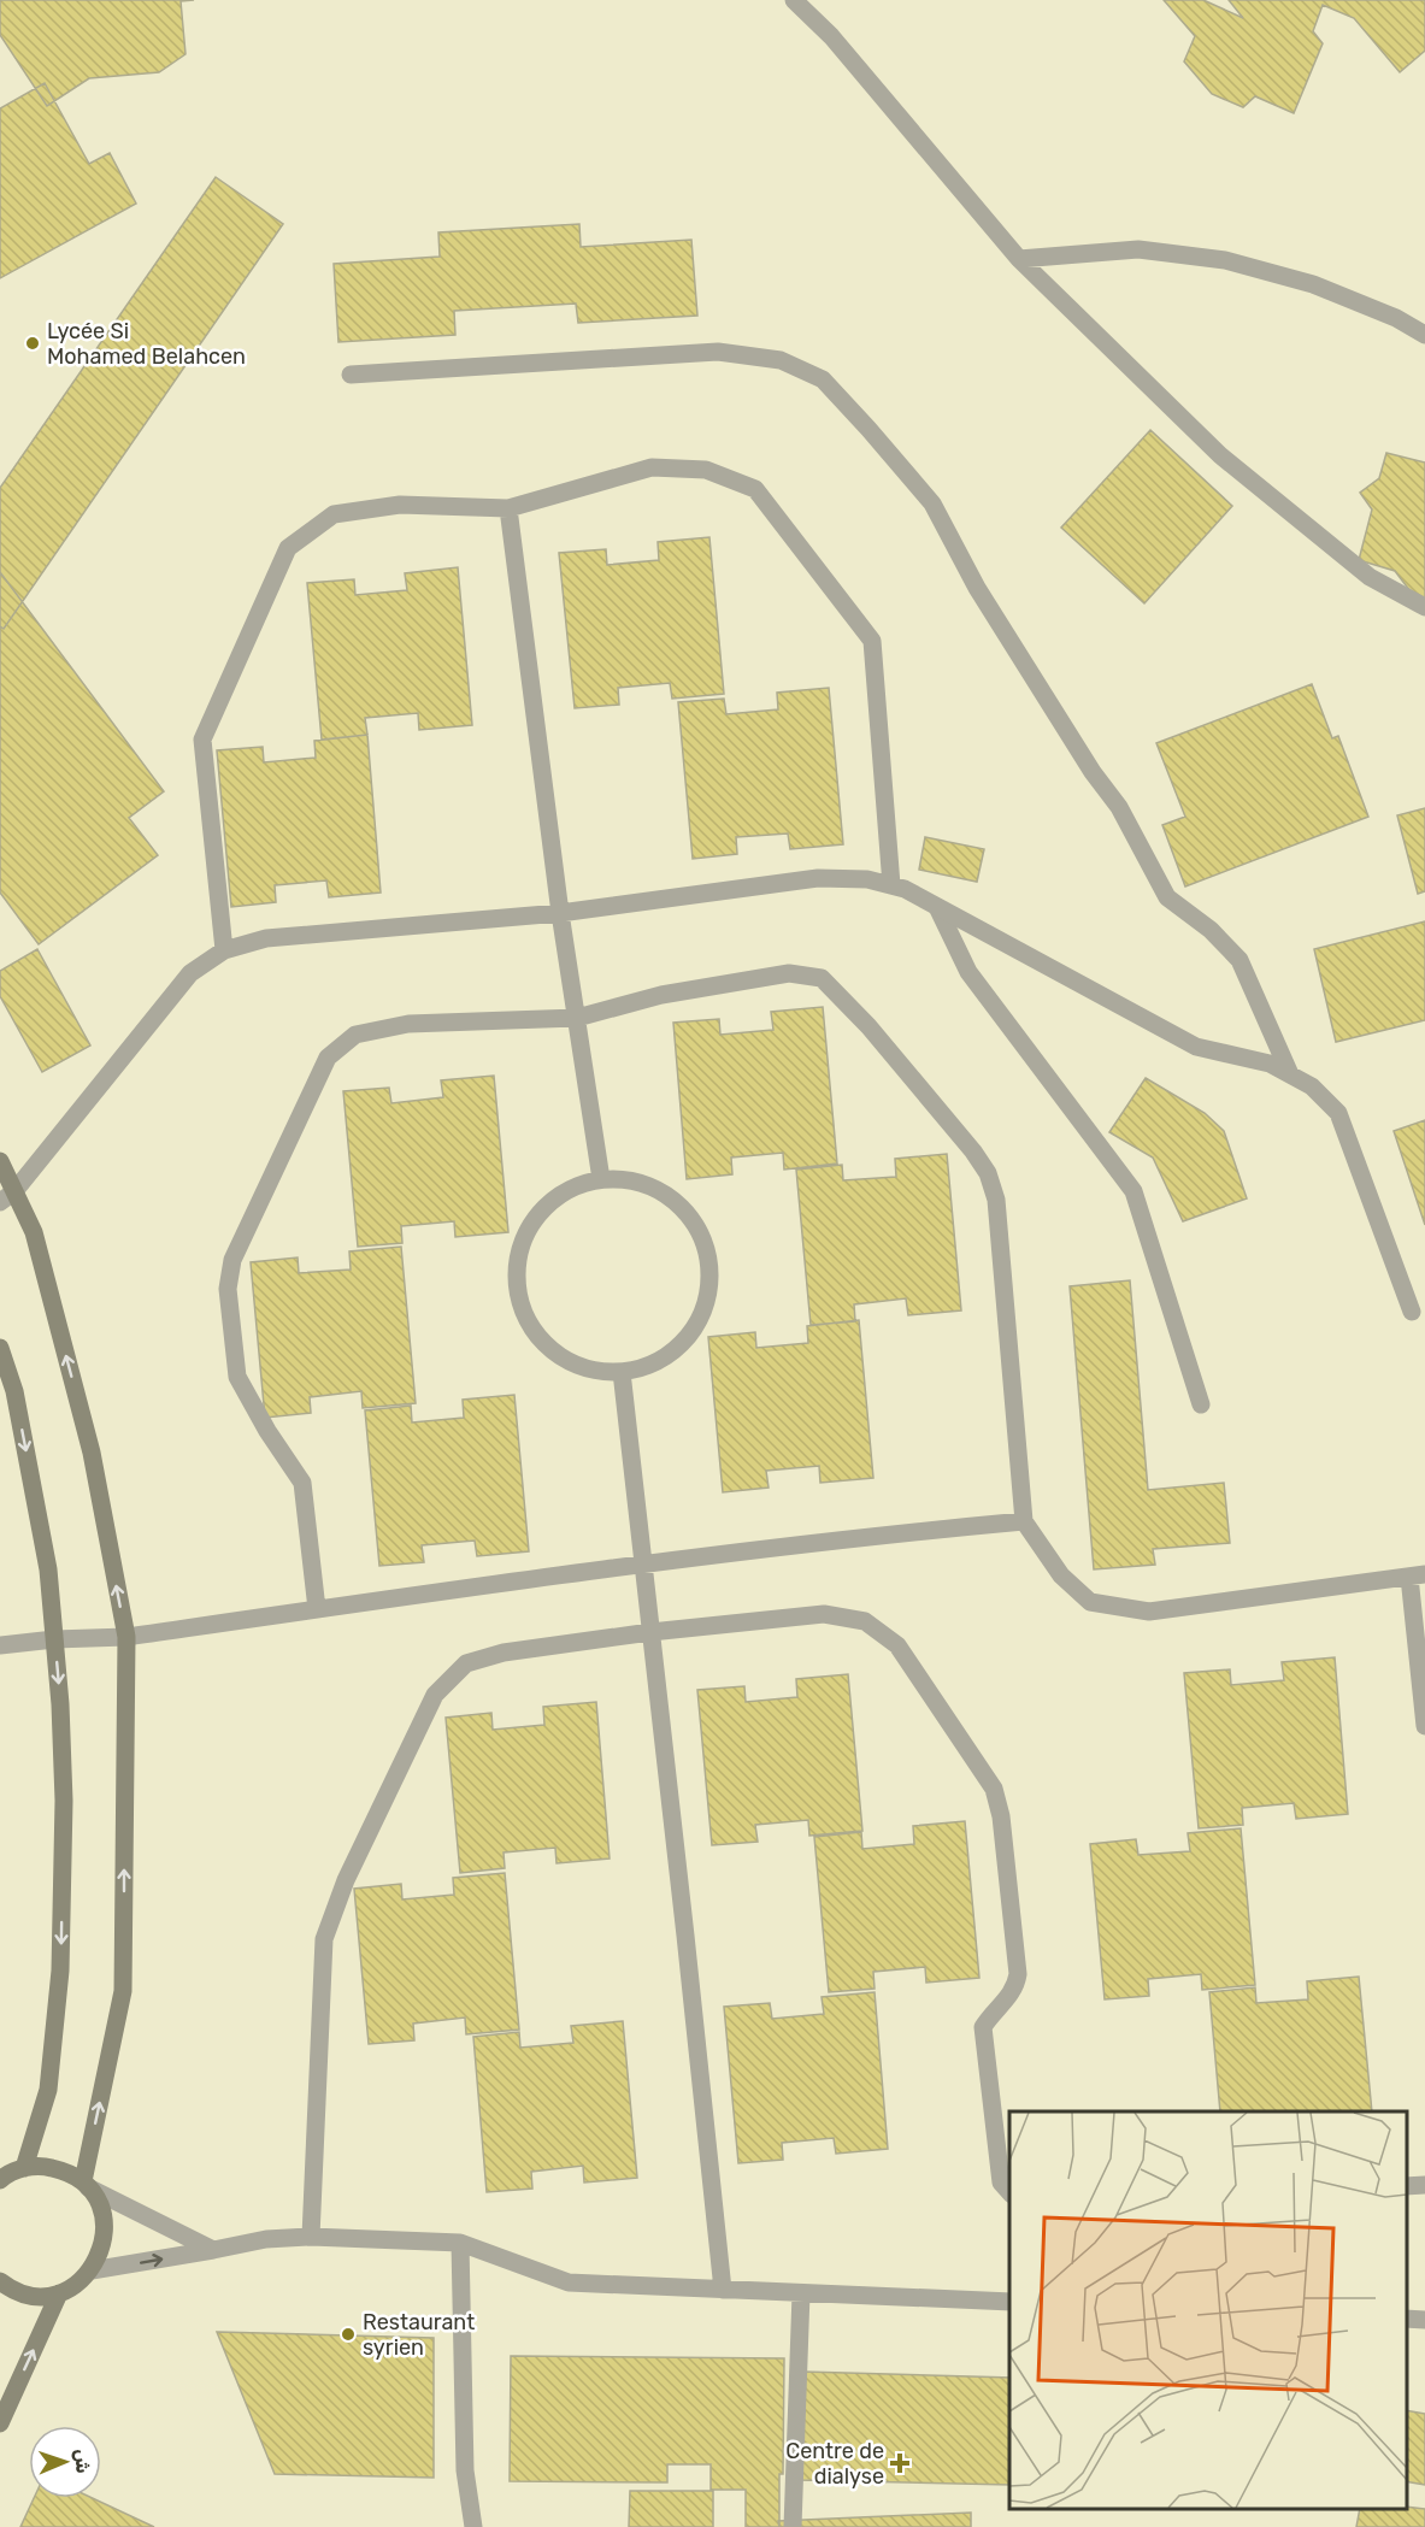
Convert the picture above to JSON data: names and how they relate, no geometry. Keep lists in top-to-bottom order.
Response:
{
  "places": {
    "other": ["Lycée Si Mohamed Belahcen", "Restaurant syrien"],
    "health": ["Centre de dialyse"]
  },
  "north": "right"
}
